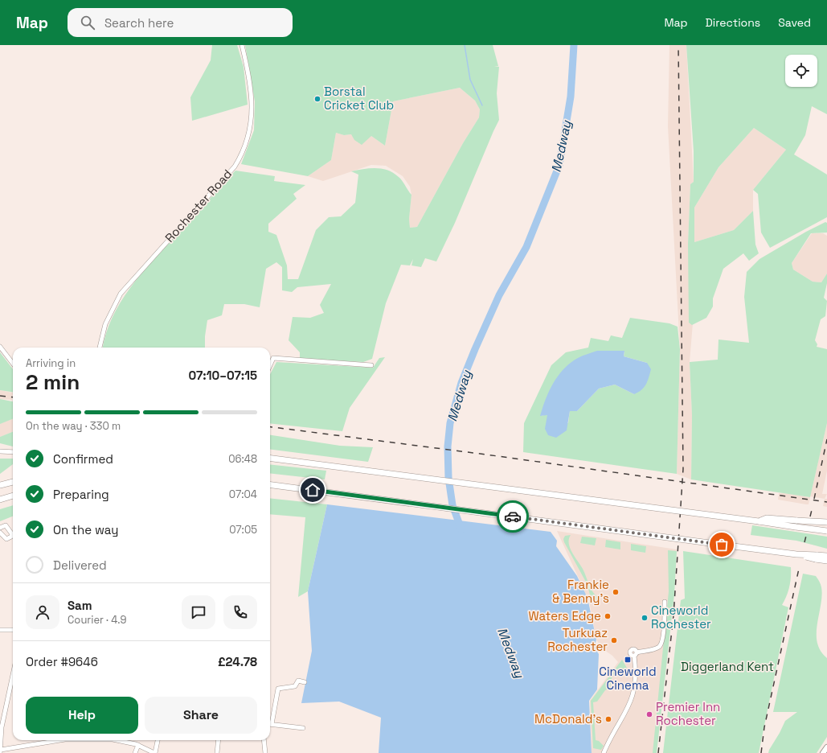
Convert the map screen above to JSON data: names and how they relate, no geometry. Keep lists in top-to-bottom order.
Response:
{
  "streets": {
    "street": ["Rochester Road"]
  },
  "water": ["Medway"],
  "parks": ["Diggerland Kent"],
  "places": {
    "other": [
      "Borstal Cricket Club",
      "Frankie & Benny's",
      "Waters Edge",
      "Cineworld Rochester",
      "Turkuaz Rochester",
      "Premier Inn Rochester",
      "McDonald's"
    ],
    "transit": ["Cineworld Cinema"]
  },
  "page": {
    "header": "Map",
    "search": "Search here",
    "nav": ["Map", "Directions", "Saved"],
    "heading": ["2 min", "Arriving in", "07:10–07:15"],
    "panel": [
      "Sam",
      "Courier · 4.9",
      "Order #9646",
      "£24.78"
    ],
    "bar": "On the way · 330 m",
    "list": [
      ["Confirmed", "06:48"],
      ["Preparing", "07:04"],
      ["On the way", "07:05"],
      "Delivered"
    ],
    "buttons": ["Help", "Share"]
  }
}
